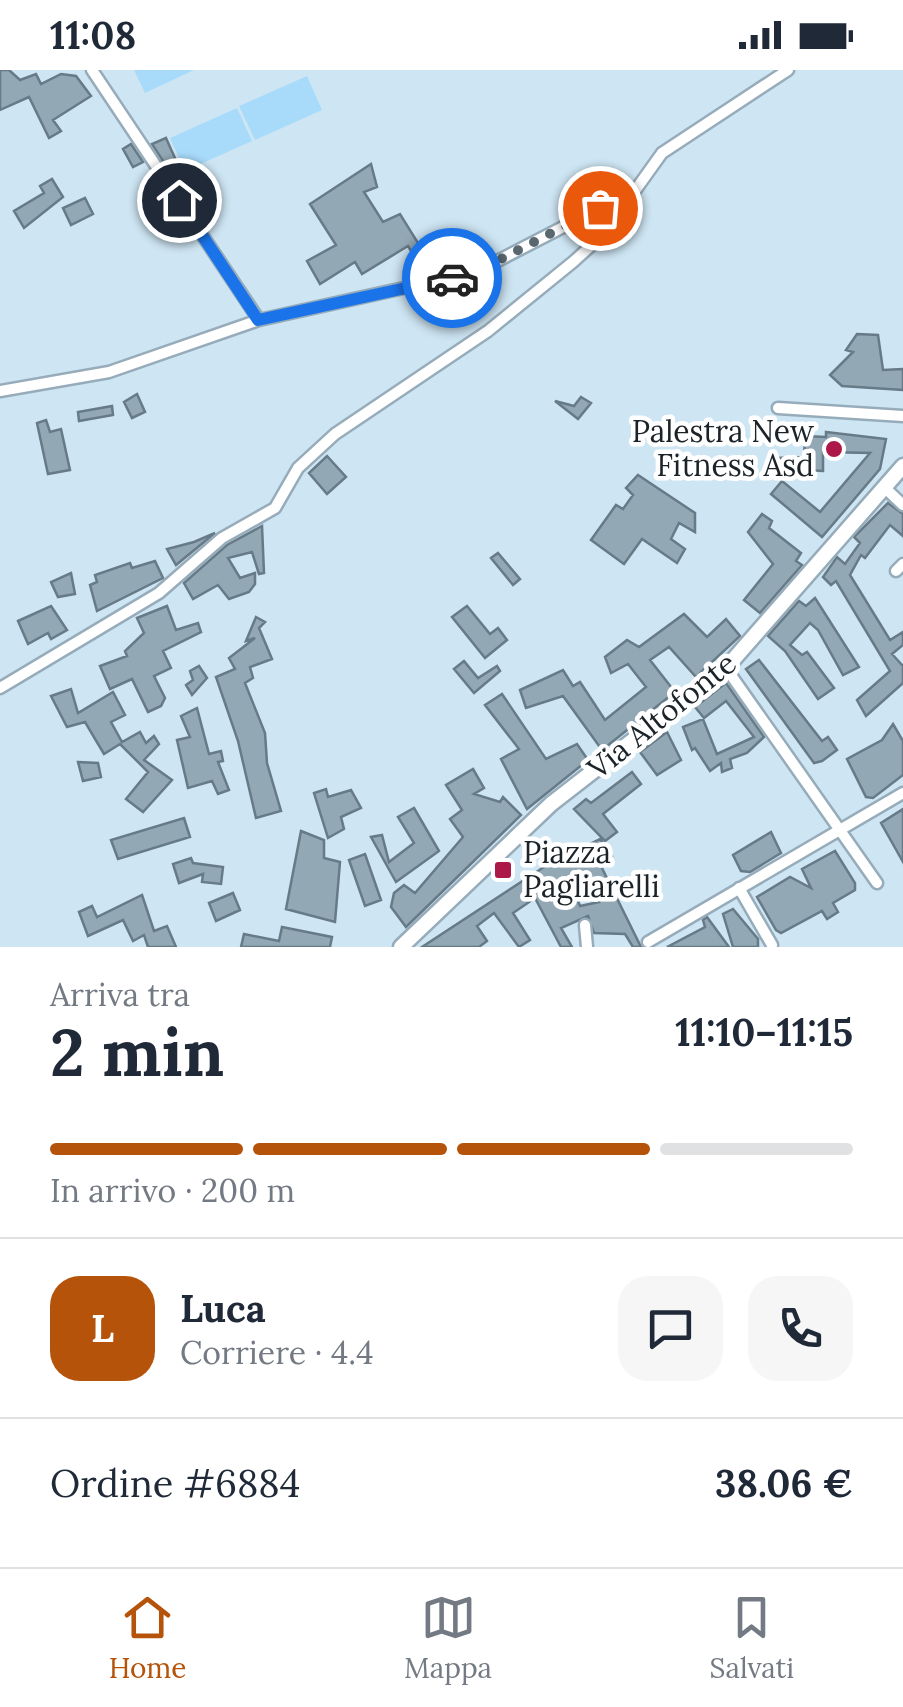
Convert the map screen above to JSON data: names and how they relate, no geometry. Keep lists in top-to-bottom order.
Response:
{
  "streets": {
    "street": ["Via Altofonte"]
  },
  "places": {
    "other": ["Palestra New Fitness Asd"],
    "transit": ["Piazza Pagliarelli"]
  },
  "page": {
    "status": "11:08",
    "heading": ["2 min", "Arriva tra", "11:10–11:15"],
    "panel": [
      "Luca",
      "Corriere · 4.4",
      "Ordine #6884",
      "38.06 €"
    ],
    "bar": "In arrivo · 200 m",
    "round": "L",
    "tabs": ["Home", "Mappa", "Salvati"]
  }
}
